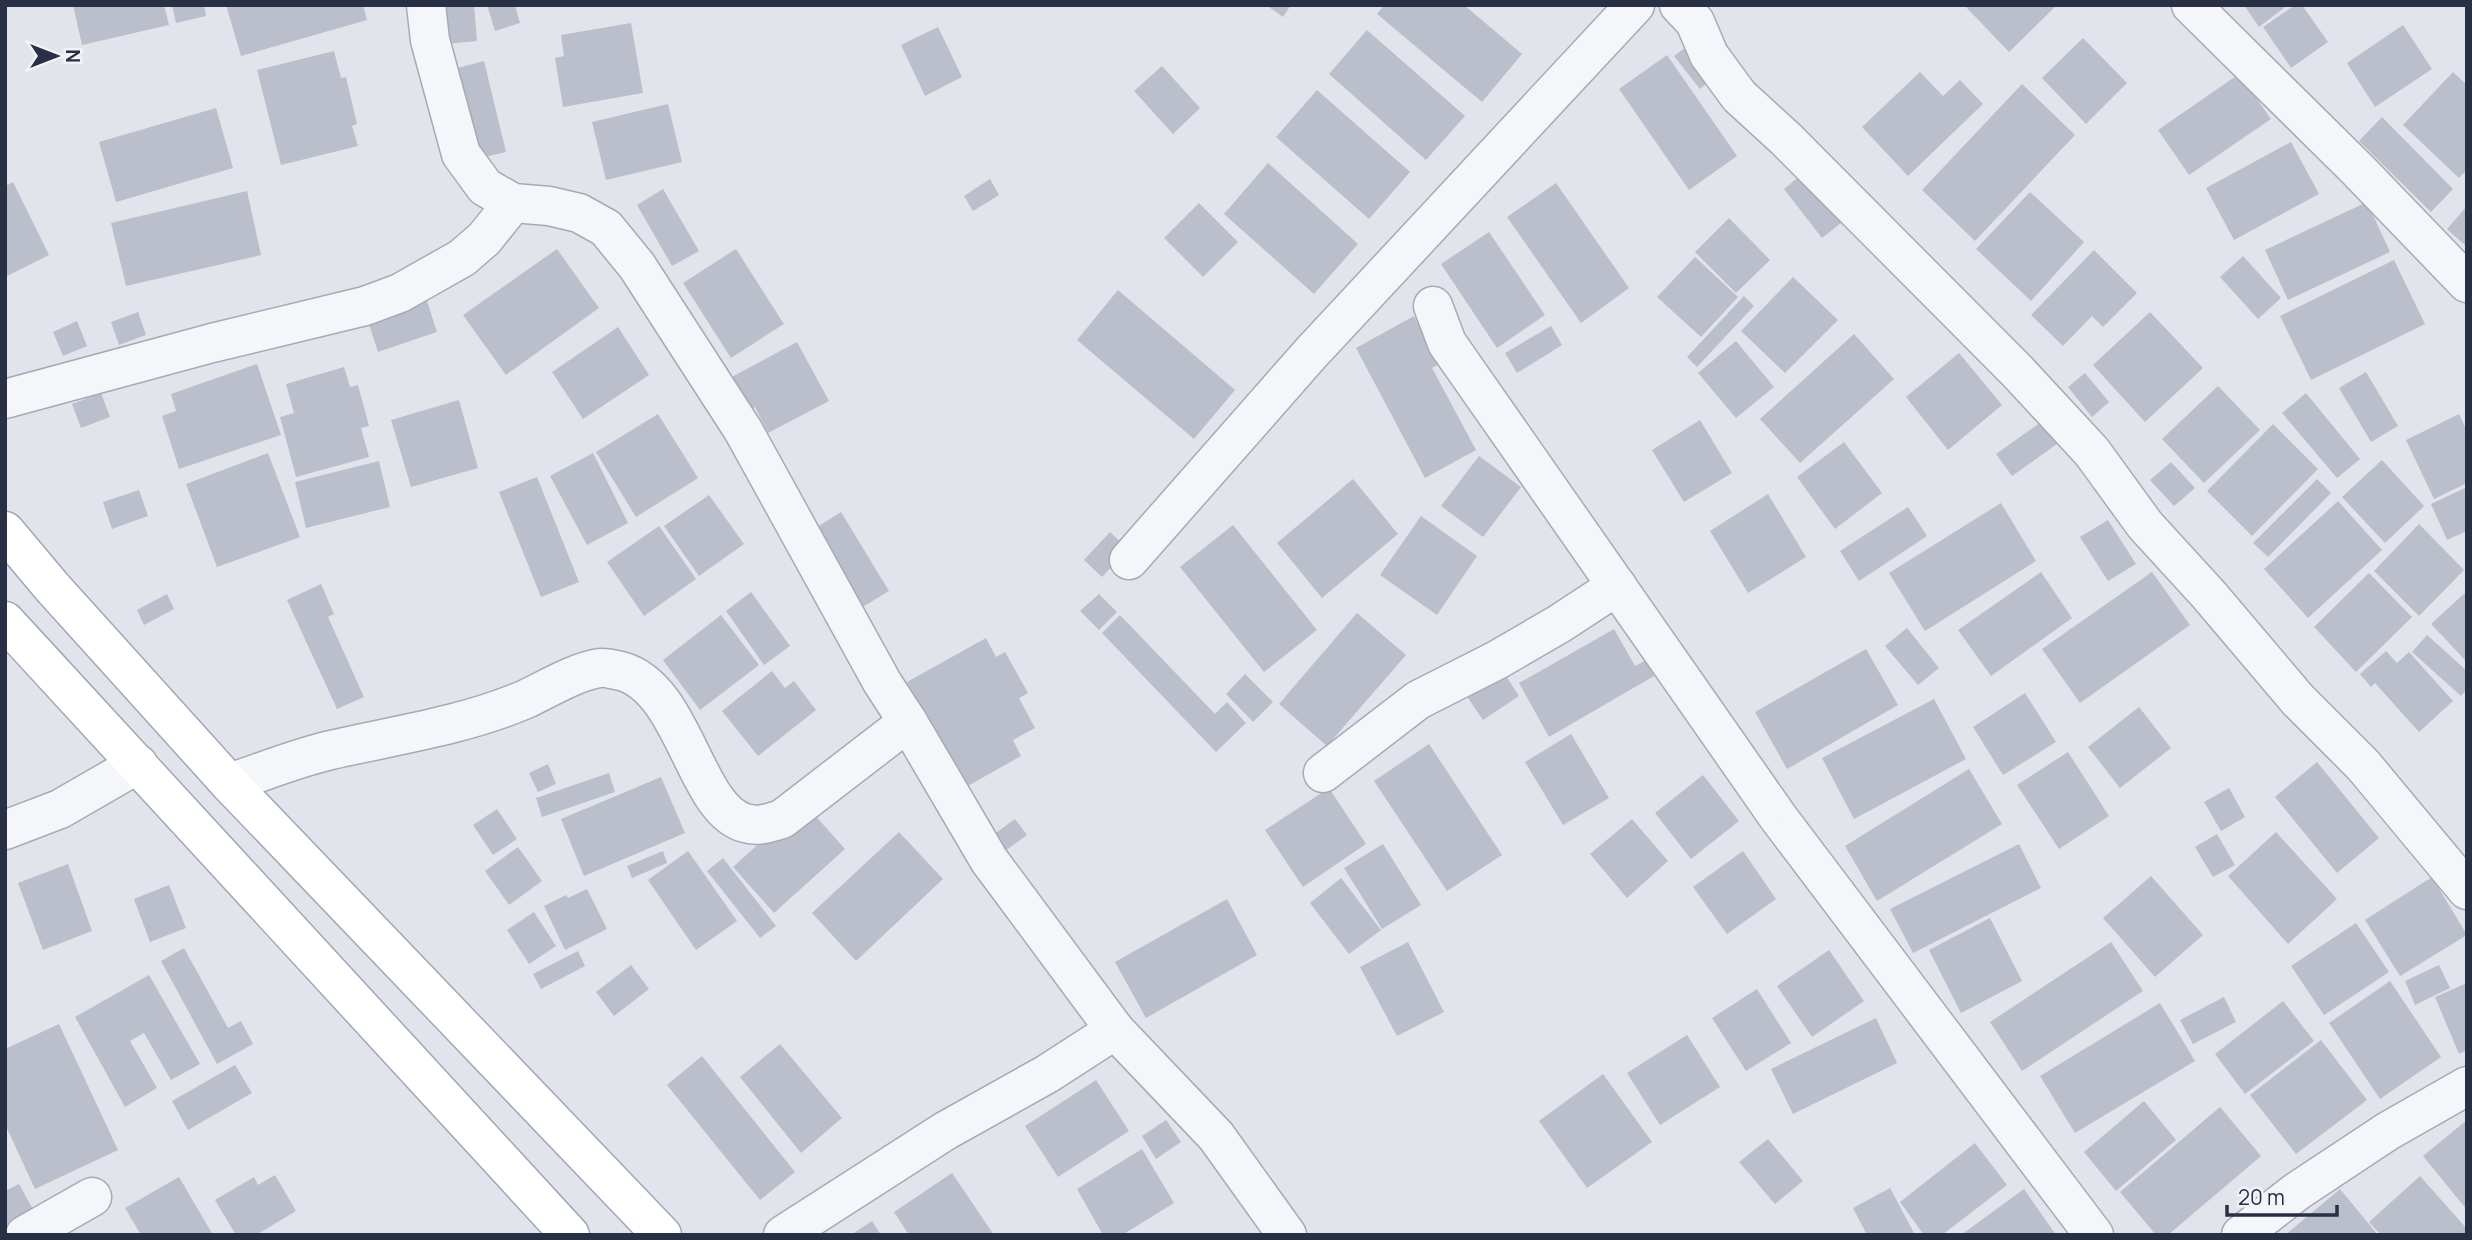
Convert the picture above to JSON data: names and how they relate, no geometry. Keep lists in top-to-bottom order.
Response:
{
  "scale_bar": "20 m",
  "north": "right"
}
